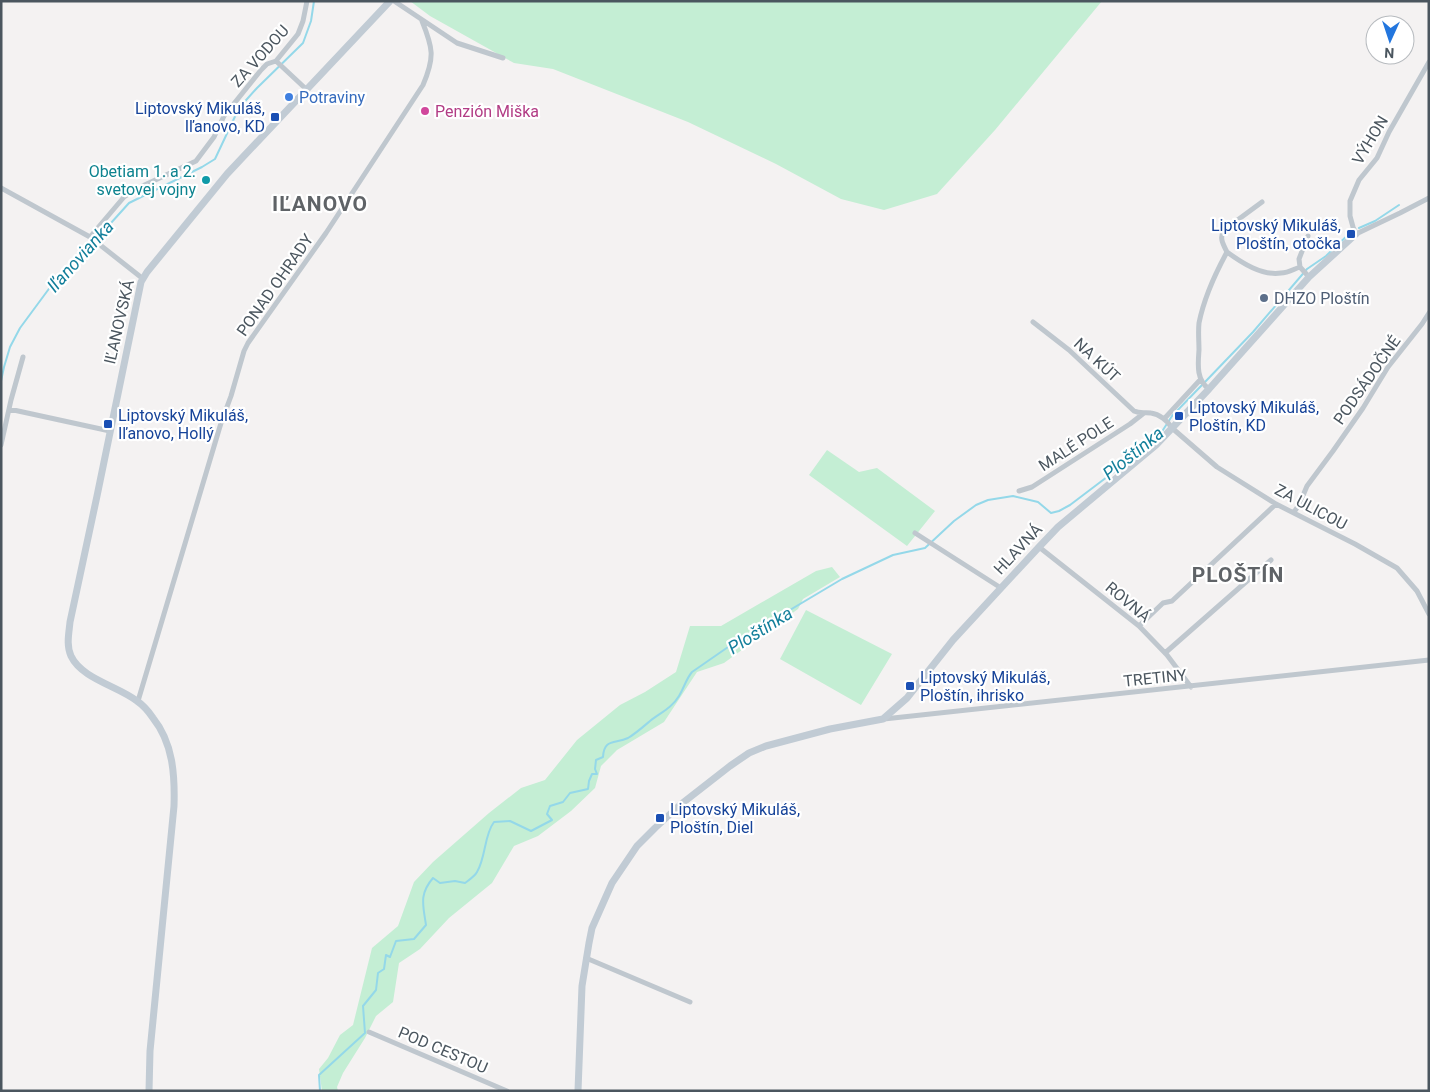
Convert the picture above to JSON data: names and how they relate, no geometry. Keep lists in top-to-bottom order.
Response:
{
  "streets": {
    "street": [
      "ZA VODOU",
      "VÝHON",
      "PONAD OHRADY",
      "IĽANOVSKÁ",
      "NA KÚT",
      "PODSÁDOČNÉ",
      "MALÉ POLE",
      "ZA ULICOU",
      "HLAVNÁ",
      "ROVNÁ",
      "TRETINY",
      "POD CESTOU"
    ]
  },
  "crossings": [
    ["PONAD OHRADY", "IĽANOVSKÁ"],
    ["NA KÚT", "MALÉ POLE"],
    ["NA KÚT", "ZA ULICOU"],
    ["NA KÚT", "HLAVNÁ"],
    ["PODSÁDOČNÉ", "ZA ULICOU"],
    ["ZA ULICOU", "HLAVNÁ"],
    ["HLAVNÁ", "ROVNÁ"],
    ["HLAVNÁ", "TRETINY"],
    ["ROVNÁ", "TRETINY"]
  ],
  "districts": ["IĽANOVO", "PLOŠTÍN"],
  "water": ["Iľanovianka", "Ploštínka"],
  "places": {
    "other": [
      "Potraviny",
      "Penzión Miška",
      "Obetiam 1. a 2. svetovej vojny",
      "DHZO Ploštín"
    ],
    "transit": [
      "Liptovský Mikuláš, Iľanovo, KD",
      "Liptovský Mikuláš, Ploštín, otočka",
      "Liptovský Mikuláš, Ploštín, KD",
      "Liptovský Mikuláš, Iľanovo, Hollý",
      "Liptovský Mikuláš, Ploštín, ihrisko",
      "Liptovský Mikuláš, Ploštín, Diel"
    ]
  },
  "north": "bottom"
}
